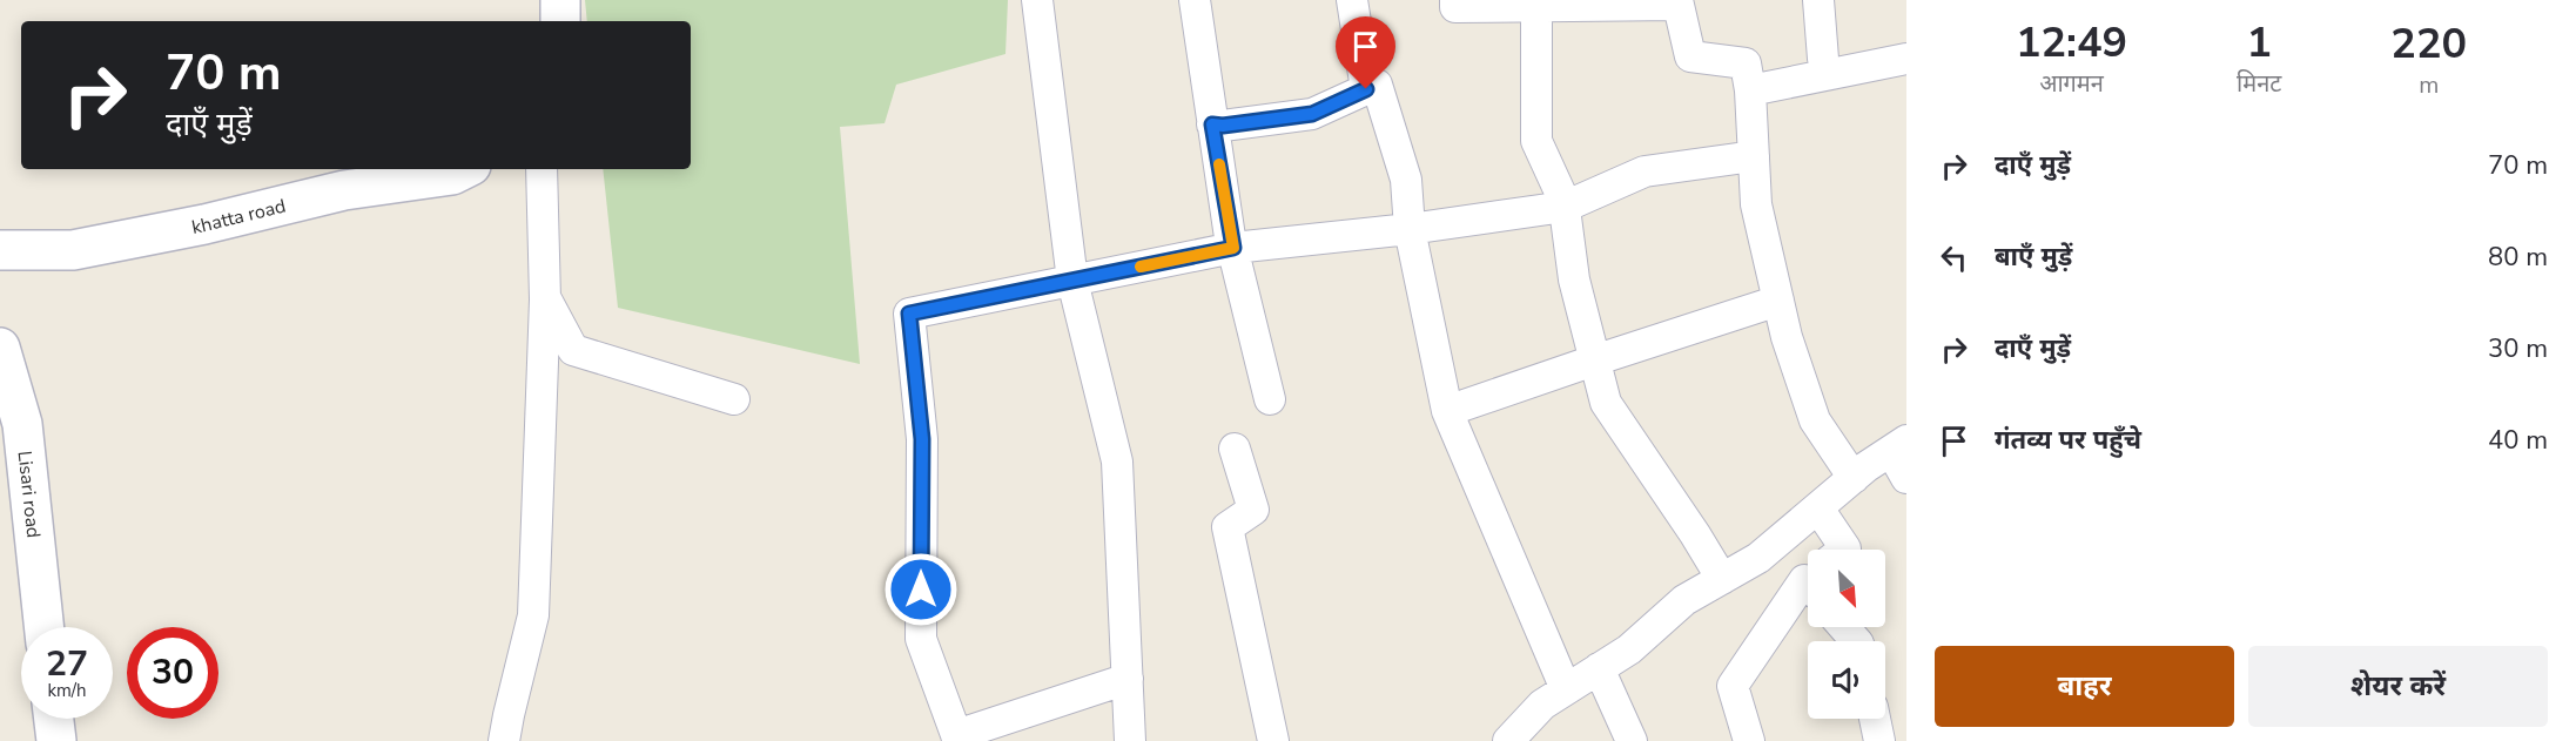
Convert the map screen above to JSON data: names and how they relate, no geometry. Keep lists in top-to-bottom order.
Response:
{
  "streets": {
    "street": ["khatta road", "Lisari road"]
  },
  "north": "bottom right",
  "page": {
    "eta": [
      "12:49",
      "आगमन",
      "1",
      "मिनट",
      "220",
      "m"
    ],
    "turn": ["70 m", "दाएँ मुड़ें"],
    "list": [
      {
        "name": "दाएँ मुड़ें",
        "value": "70 m"
      },
      {
        "name": "बाएँ मुड़ें",
        "value": "80 m"
      },
      {
        "name": "दाएँ मुड़ें",
        "value": "30 m"
      },
      {
        "name": "गंतव्य पर पहुँचे",
        "value": "40 m"
      }
    ],
    "speed": "27 km/h",
    "limit": "30",
    "buttons": ["बाहर", "शेयर करें"]
  }
}
